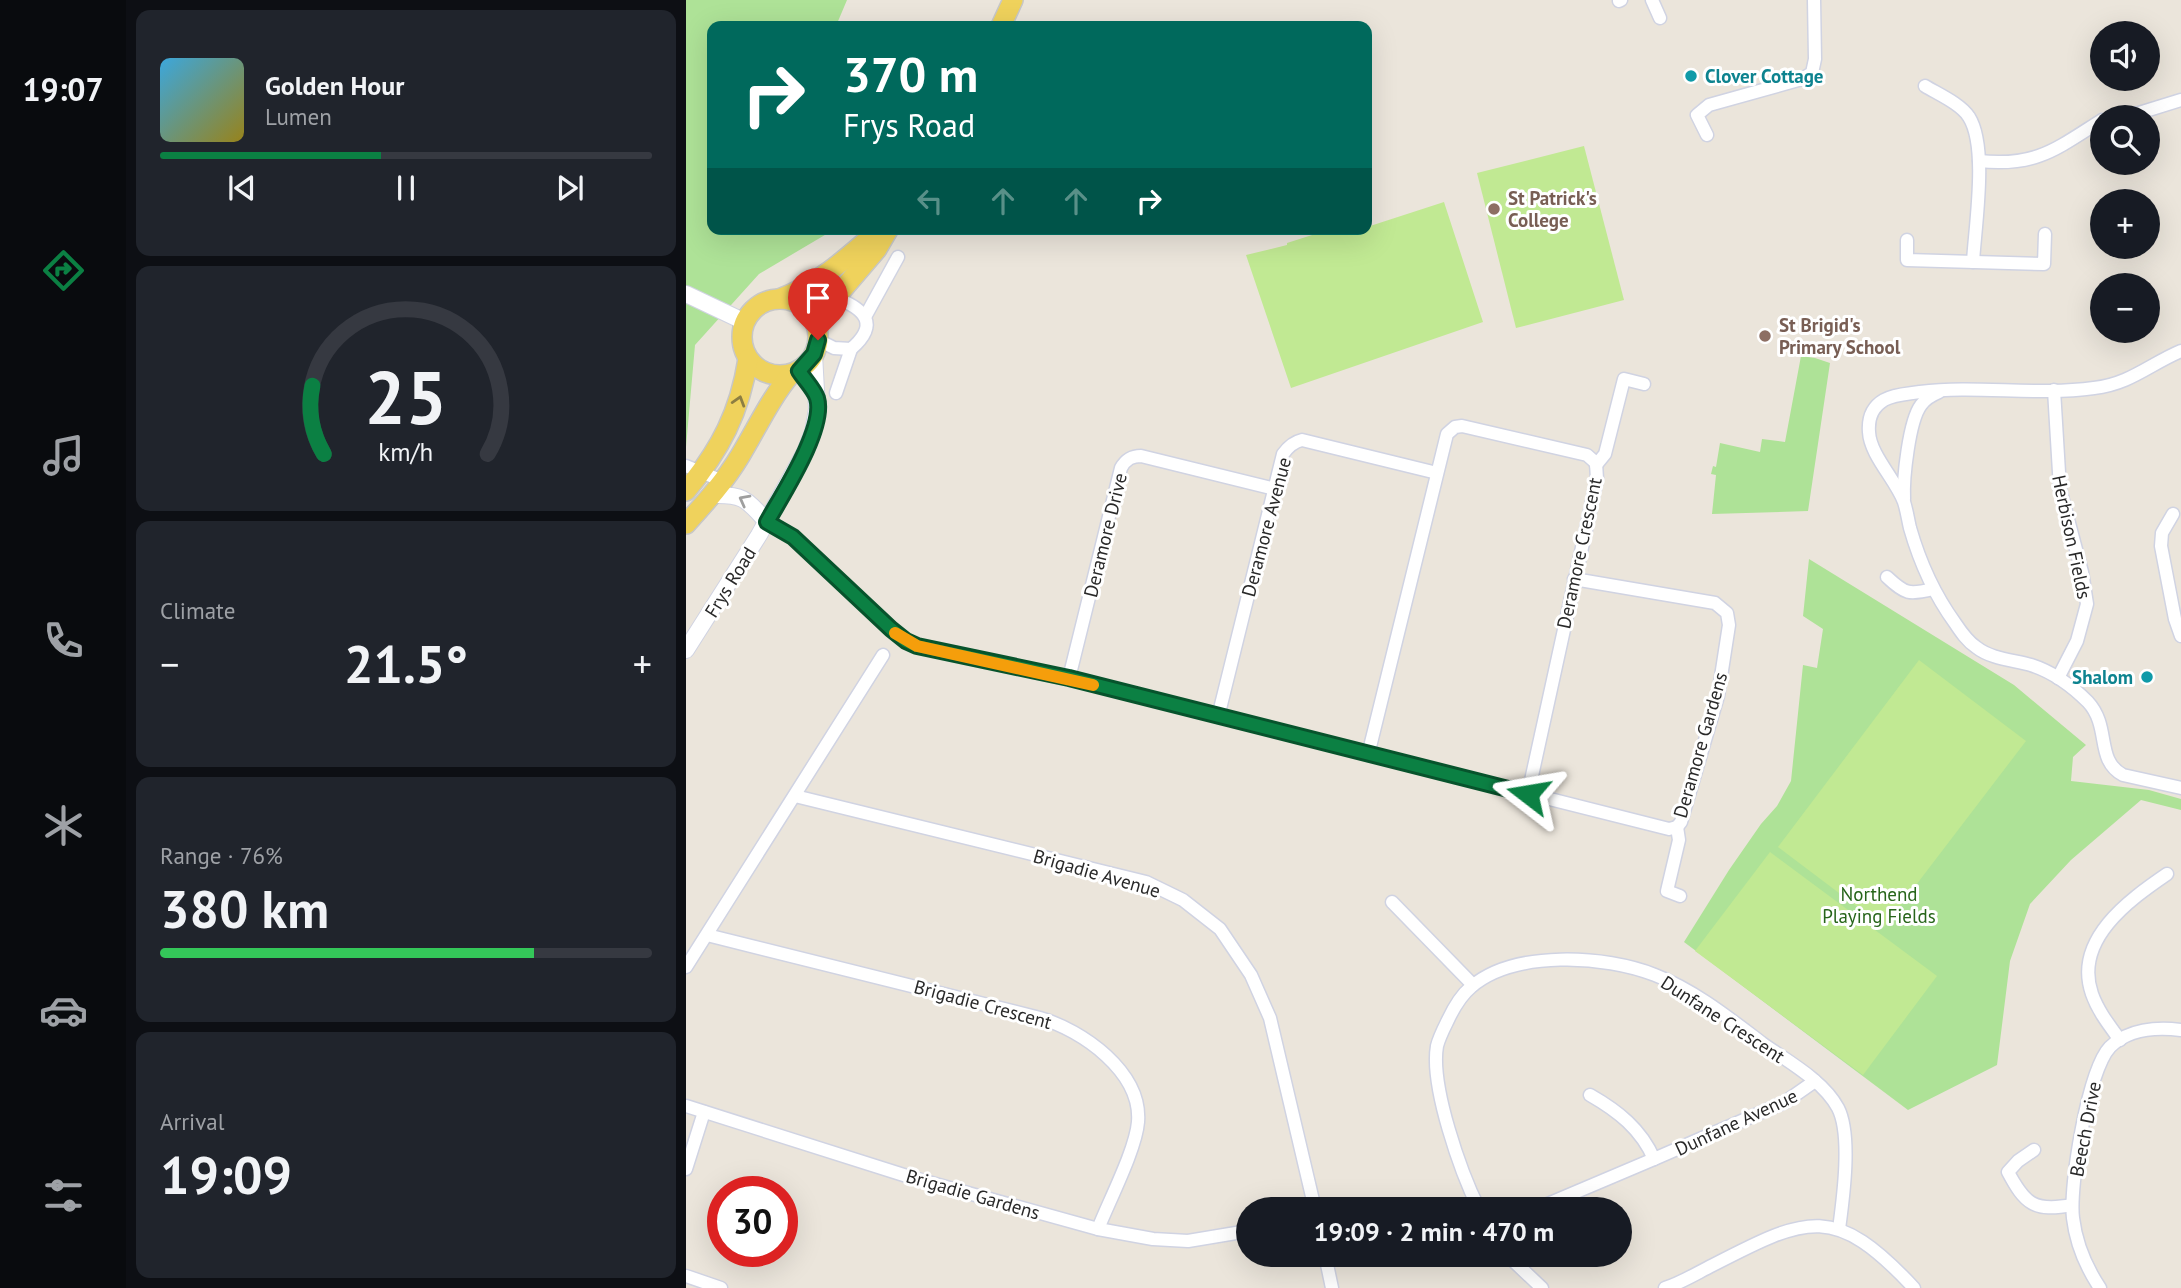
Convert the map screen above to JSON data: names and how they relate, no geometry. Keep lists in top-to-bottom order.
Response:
{
  "streets": {
    "street": [
      "Deramore Avenue",
      "Deramore Drive",
      "Herbison Fields",
      "Deramore Crescent",
      "Frys Road",
      "Deramore Gardens",
      "Brigadie Avenue",
      "Brigadie Crescent",
      "Dunfane Crescent",
      "Dunfane Avenue",
      "Beech Drive",
      "Brigadie Gardens"
    ]
  },
  "crossings": [
    ["Deramore Avenue", "Deramore Drive"],
    ["Deramore Avenue", "Deramore Crescent"],
    ["Deramore Crescent", "Deramore Gardens"],
    ["Brigadie Crescent", "Brigadie Gardens"],
    ["Dunfane Crescent", "Dunfane Avenue"]
  ],
  "parks": ["Northend Playing Fields"],
  "places": [
    "Clover Cottage",
    "St Patrick's College",
    "St Brigid's Primary School",
    "Shalom"
  ],
  "page": {
    "tabs": "19:07",
    "map_buttons": ["+", "−"],
    "turn": ["370 m", "Frys Road"],
    "song": ["Golden Hour", "Lumen"],
    "tile": [
      "Climate",
      ["Range · 76%", "380 km"],
      ["Arrival", "19:09"]
    ],
    "heat": ["−", "21.5°", "+"],
    "limit": "30",
    "trip": "19:09 · 2 min · 470 m",
    "gauge": ["25", "km/h"]
  }
}
